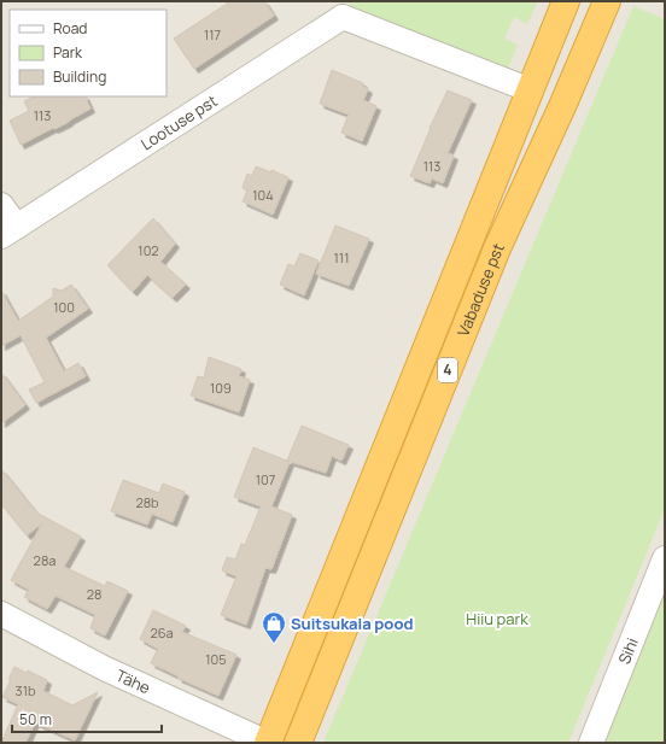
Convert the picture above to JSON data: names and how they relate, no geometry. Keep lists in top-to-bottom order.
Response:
{
  "streets": {
    "highway": ["Vabaduse pst", "4"],
    "street": ["Lootuse pst", "Sihi", "Tähe"]
  },
  "crossings": [
    ["Vabaduse pst", "Tähe"]
  ],
  "parks": ["Hiiu park"],
  "places": {
    "shop": ["Suitsukala pood"]
  },
  "house_numbers": [
    "117",
    "113",
    "113",
    "104",
    "102",
    "111",
    "100",
    "109",
    "107",
    "28b",
    "28a",
    "28",
    "26a",
    "105",
    "31b"
  ],
  "legend": ["Road", "Park", "Building"],
  "scale_bar": "50 m"
}
